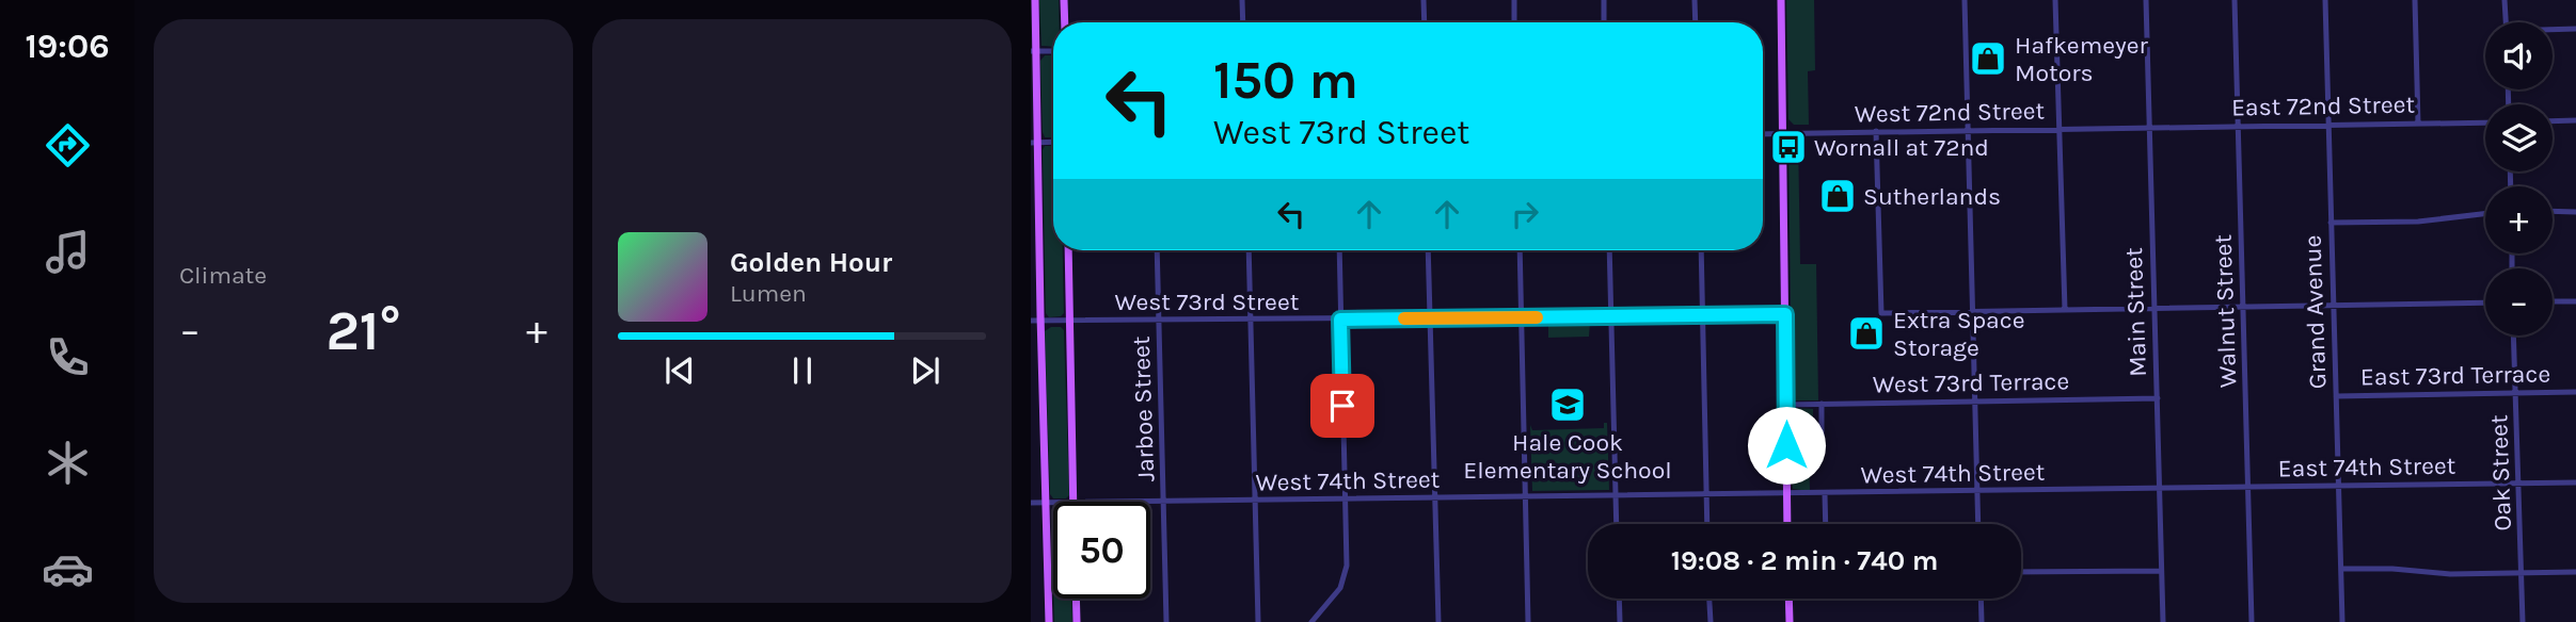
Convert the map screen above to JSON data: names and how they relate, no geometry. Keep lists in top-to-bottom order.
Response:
{
  "streets": {
    "street": [
      "East 72nd Street",
      "West 72nd Street",
      "West 73rd Street",
      "Walnut Street",
      "Main Street",
      "Grand Avenue",
      "East 73rd Terrace",
      "West 73rd Terrace",
      "Jarboe Street",
      "East 74th Street",
      "West 74th Street",
      "Oak Street"
    ]
  },
  "crossings": [
    ["East 72nd Street", "West 72nd Street"],
    ["East 72nd Street", "Walnut Street"],
    ["East 72nd Street", "Main Street"],
    ["East 72nd Street", "Grand Avenue"],
    ["West 72nd Street", "Main Street"],
    ["West 73rd Street", "Jarboe Street"],
    ["Walnut Street", "East 74th Street"],
    ["Main Street", "West 73rd Terrace"],
    ["Main Street", "East 74th Street"],
    ["Main Street", "West 74th Street"],
    ["Grand Avenue", "East 73rd Terrace"],
    ["Grand Avenue", "East 74th Street"],
    ["East 73rd Terrace", "Oak Street"],
    ["Jarboe Street", "West 74th Street"],
    ["East 74th Street", "West 74th Street"],
    ["East 74th Street", "Oak Street"]
  ],
  "places": {
    "shop": ["Hafkemeyer Motors", "Sutherlands", "Extra Space Storage"],
    "bus stop": ["Wornall at 72nd"],
    "school or university": ["Hale Cook Elementary School"]
  },
  "page": {
    "tabs": "19:06",
    "tile": "Climate",
    "map_buttons": ["+", "−"],
    "turn": ["150 m", "West 73rd Street"],
    "song": ["Golden Hour", "Lumen"],
    "heat": ["−", "21°", "+"],
    "limit": "50",
    "trip": "19:08 · 2 min · 740 m"
  }
}
